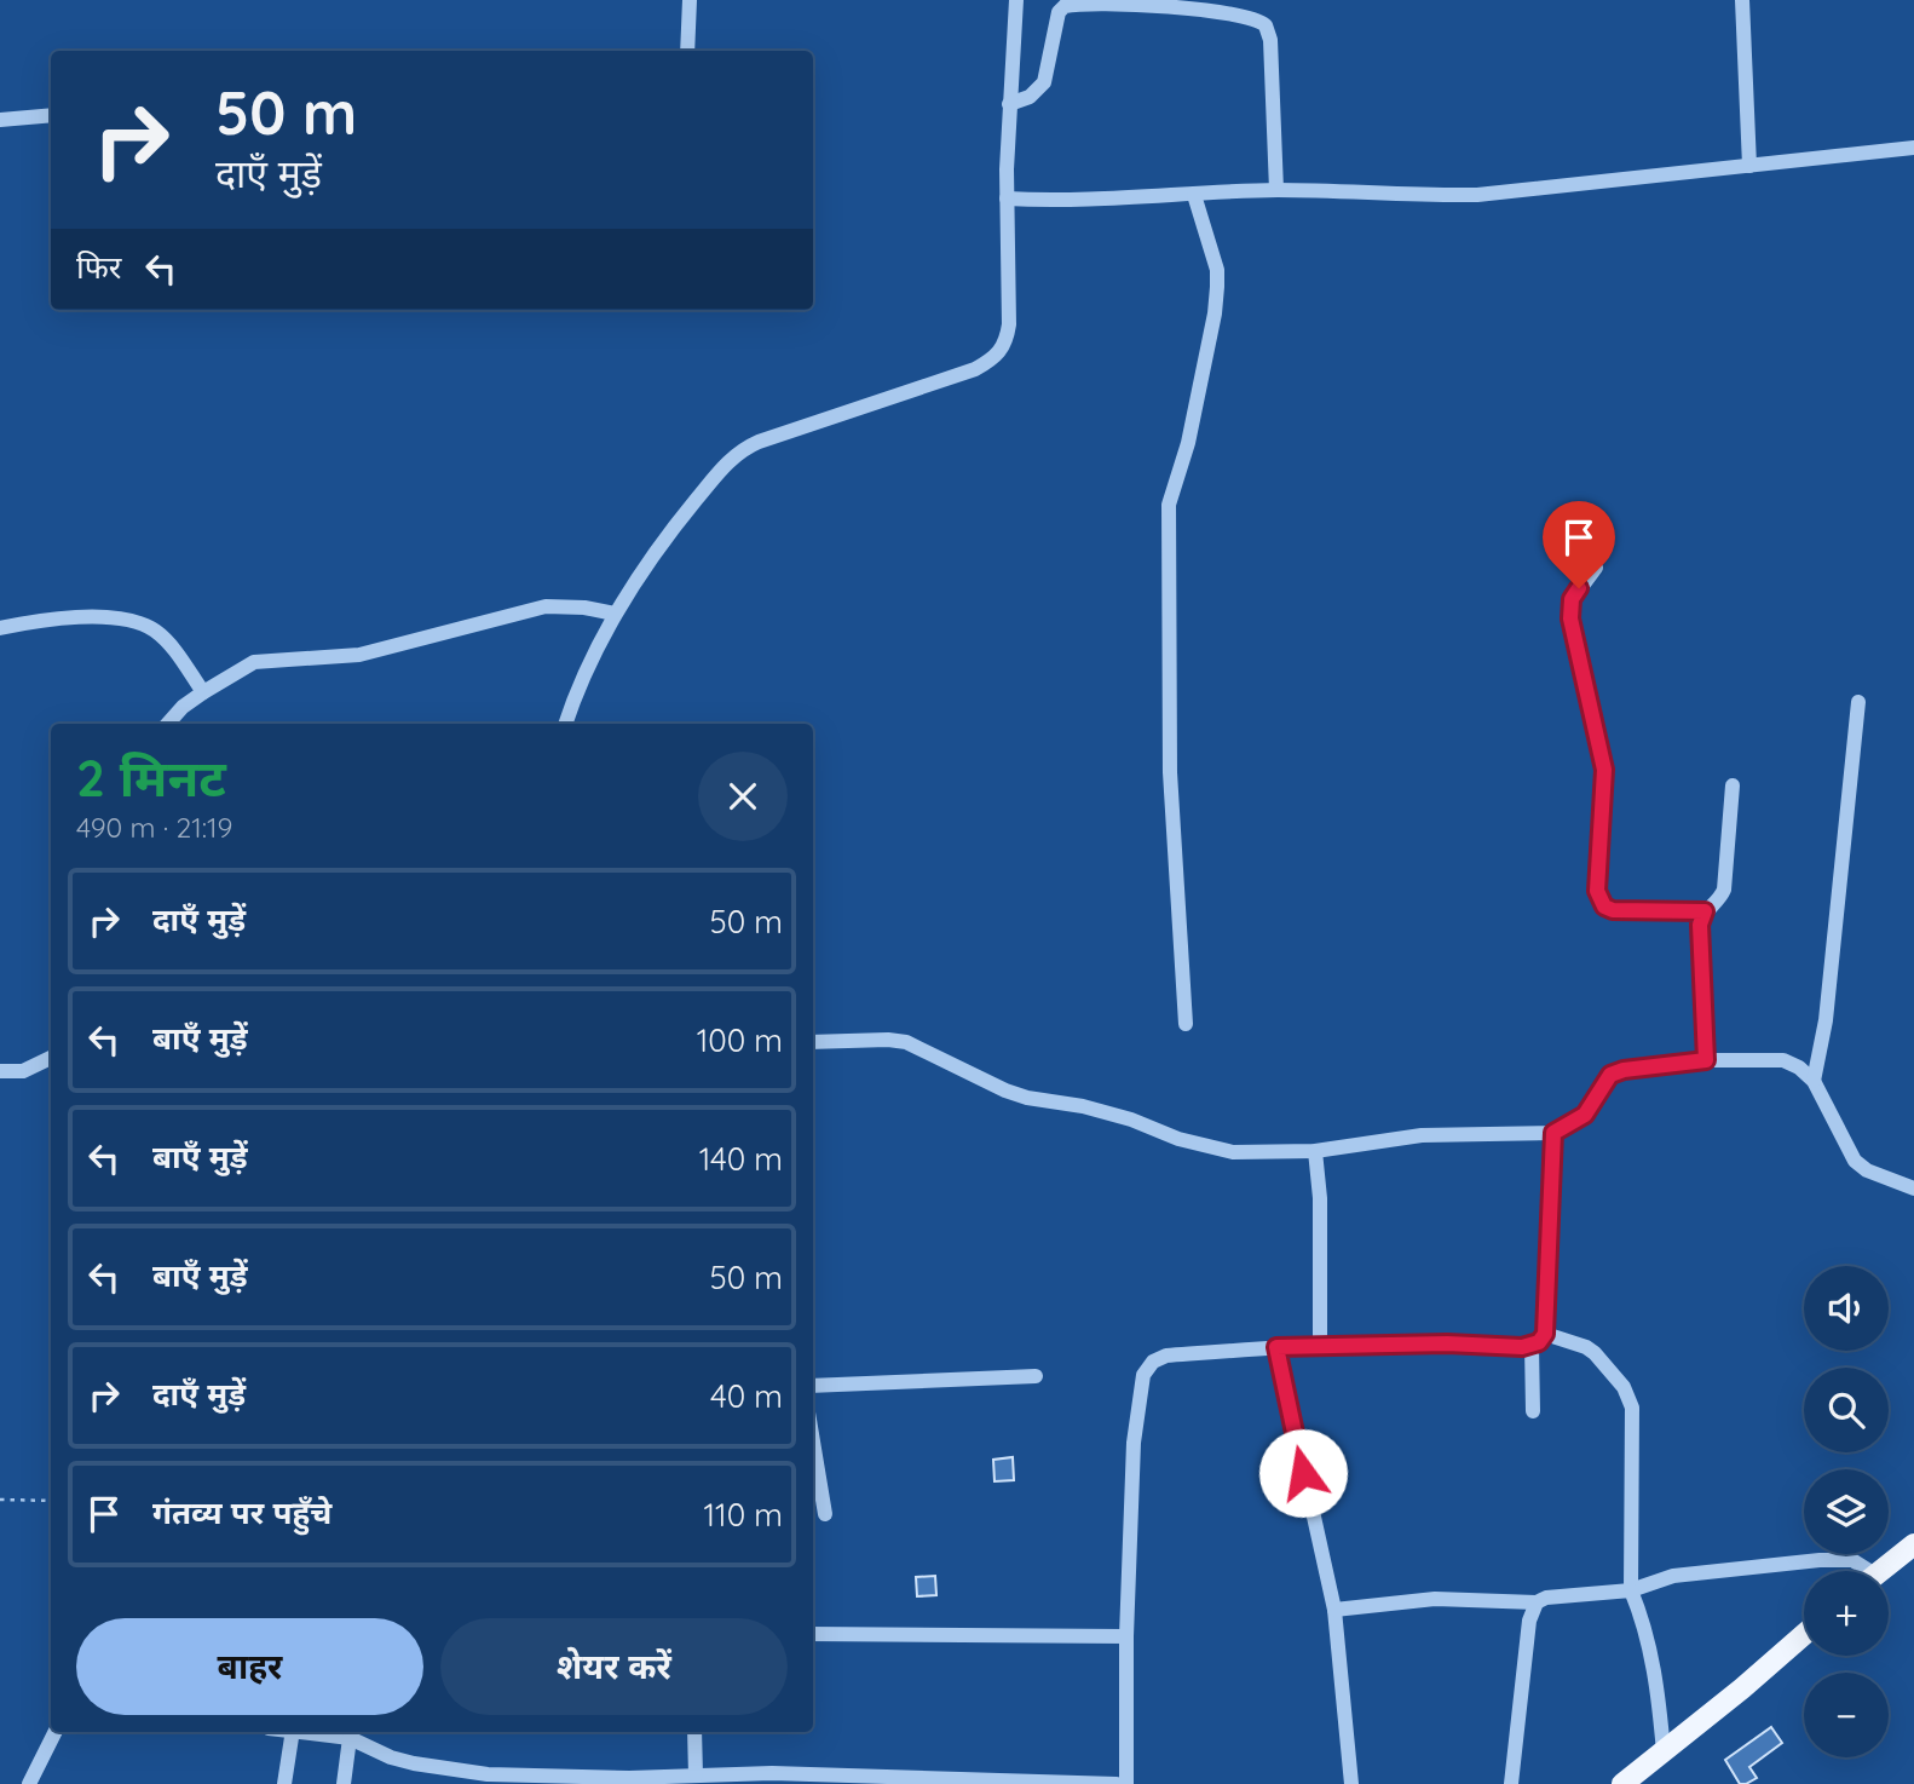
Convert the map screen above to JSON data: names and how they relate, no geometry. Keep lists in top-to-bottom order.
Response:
{
  "page": {
    "turn": ["50 m", "दाएँ मुड़ें"],
    "then": "फिर",
    "heading": ["2 मिनट", "490 m · 21:19"],
    "list": [
      {
        "name": "दाएँ मुड़ें",
        "value": "50 m"
      },
      {
        "name": "बाएँ मुड़ें",
        "value": "100 m"
      },
      {
        "name": "बाएँ मुड़ें",
        "value": "140 m"
      },
      {
        "name": "बाएँ मुड़ें",
        "value": "50 m"
      },
      {
        "name": "दाएँ मुड़ें",
        "value": "40 m"
      },
      {
        "name": "गंतव्य पर पहुँचे",
        "value": "110 m"
      }
    ],
    "map_buttons": ["+", "−"],
    "buttons": ["बाहर", "शेयर करें"]
  }
}
